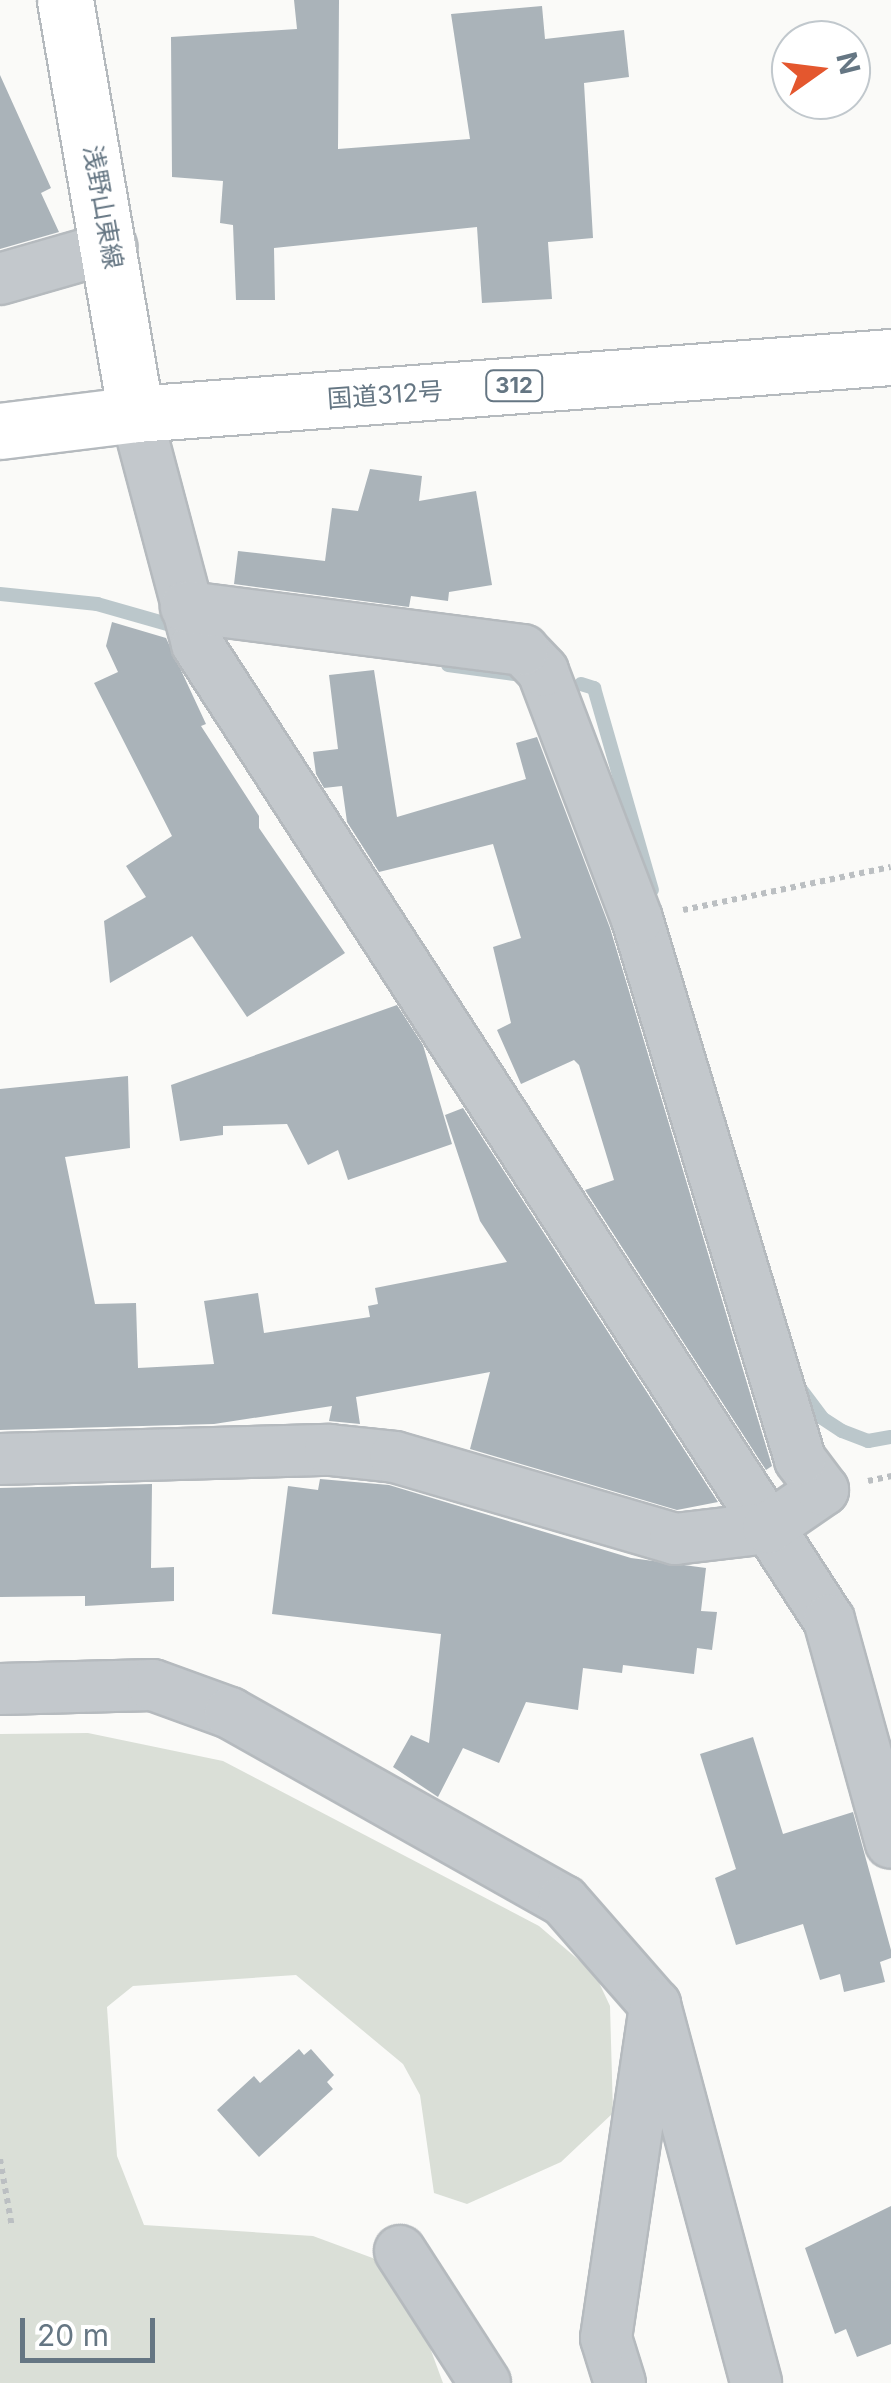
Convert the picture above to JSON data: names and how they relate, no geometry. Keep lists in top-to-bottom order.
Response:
{
  "streets": {
    "main road": ["浅野山東線", "312", "国道312号"]
  },
  "crossings": [
    ["浅野山東線", "国道312号"]
  ],
  "scale_bar": "20 m",
  "north": "right"
}
